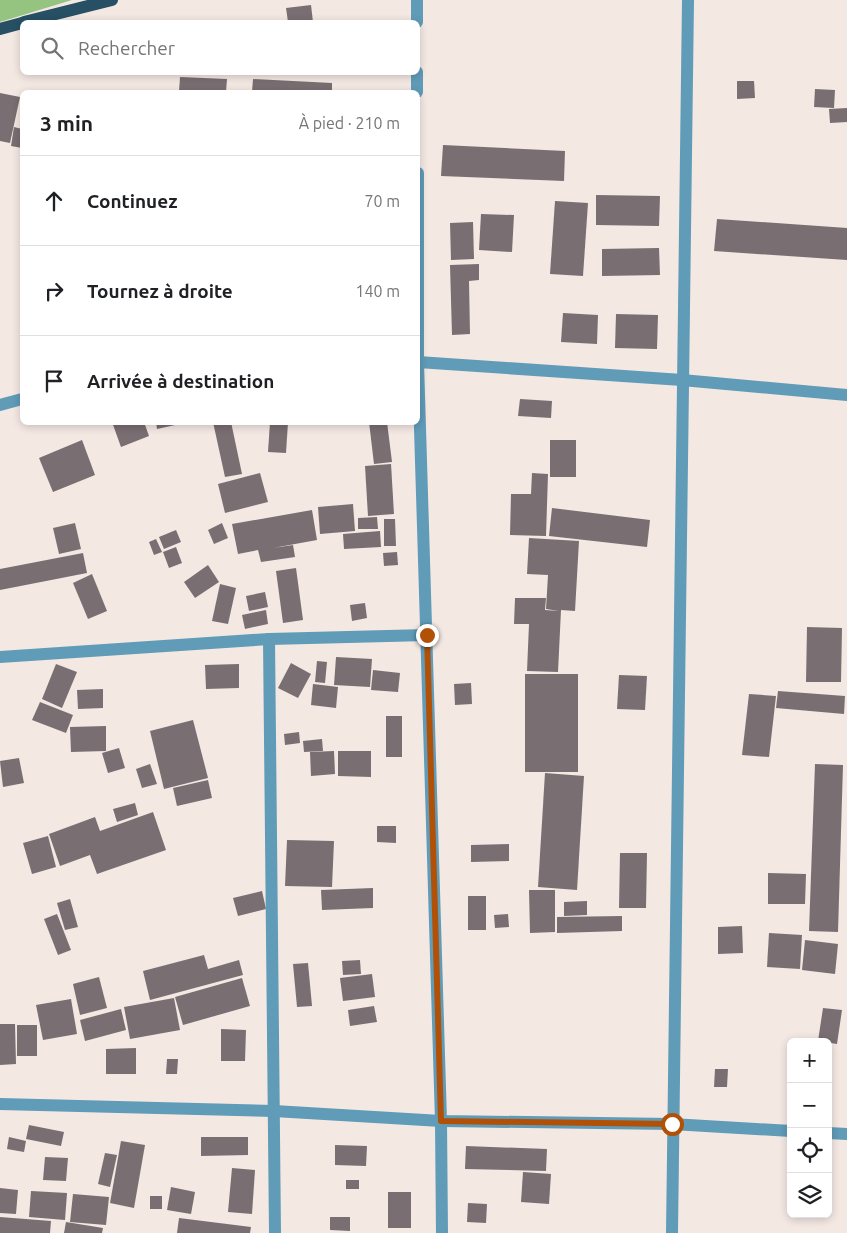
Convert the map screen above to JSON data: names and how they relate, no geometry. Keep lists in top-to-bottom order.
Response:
{
  "page": {
    "search": "Rechercher",
    "heading": ["3 min", "À pied · 210 m"],
    "list": [
      ["Continuez", "70 m"],
      ["Tournez à droite", "140 m"],
      "Arrivée à destination"
    ],
    "map_buttons": ["+", "−"]
  }
}
